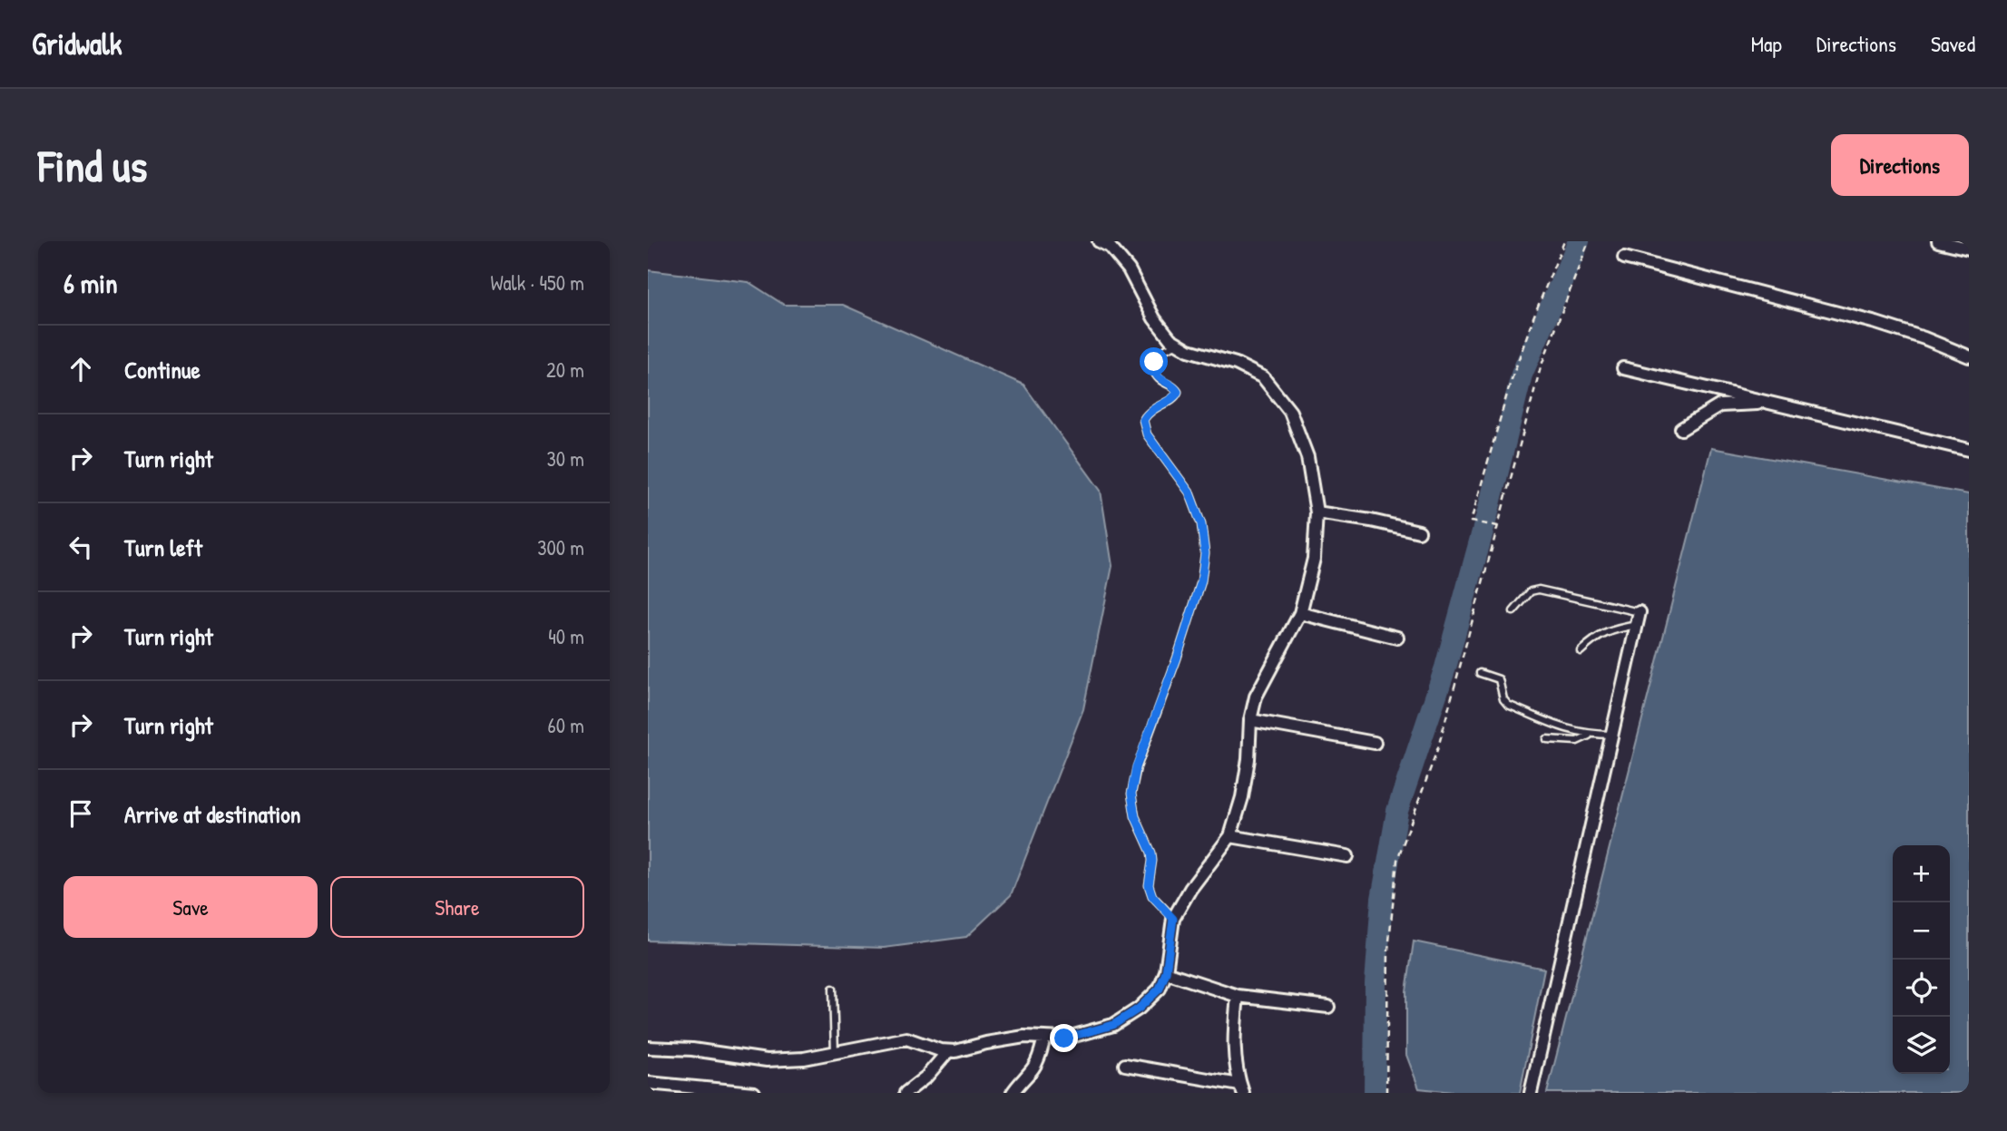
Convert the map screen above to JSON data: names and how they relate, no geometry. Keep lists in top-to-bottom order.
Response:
{
  "page": {
    "header": "Gridwalk",
    "nav": ["Map", "Directions", "Saved"],
    "buttons": [
      "Directions",
      ["Save", "Share"]
    ],
    "title": "Find us",
    "heading": ["6 min", "Walk · 450 m"],
    "list": [
      ["Continue", "20 m"],
      ["Turn right", "30 m"],
      ["Turn left", "300 m"],
      ["Turn right", "40 m"],
      ["Turn right", "60 m"],
      "Arrive at destination"
    ],
    "map_buttons": ["+", "−"]
  }
}
